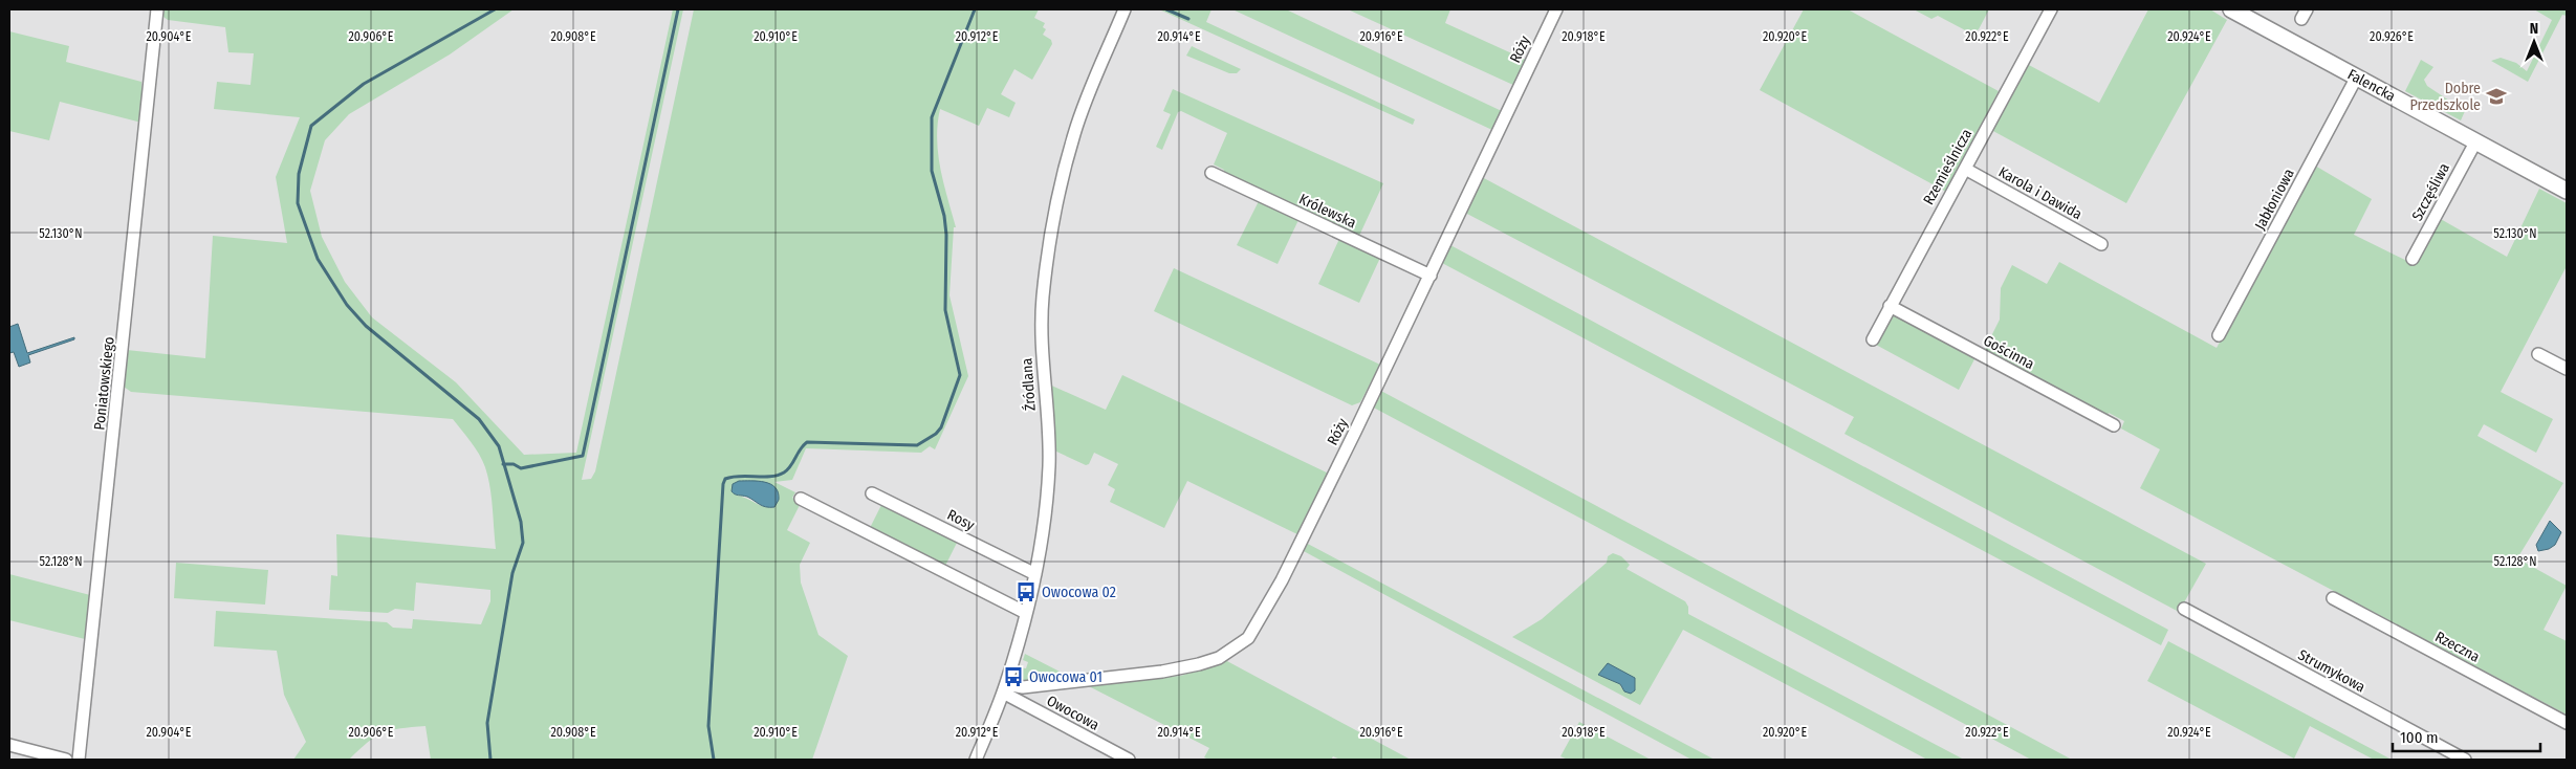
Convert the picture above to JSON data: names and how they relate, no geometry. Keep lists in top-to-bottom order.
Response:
{
  "streets": {
    "street": [
      "Róży",
      "Falencka",
      "Rzemieślnicza",
      "Szczęśliwa",
      "Karola i Dawida",
      "Jabłoniowa",
      "Królewska",
      "Gościnna",
      "Poniatowskiego",
      "Źródlana",
      "Rosy",
      "Rzeczna",
      "Strumykowa",
      "Owocowa"
    ]
  },
  "crossings": [
    ["Róży", "Królewska"],
    ["Róży", "Źródlana"],
    ["Róży", "Owocowa"],
    ["Falencka", "Szczęśliwa"],
    ["Falencka", "Jabłoniowa"],
    ["Rzemieślnicza", "Karola i Dawida"],
    ["Rzemieślnicza", "Gościnna"],
    ["Źródlana", "Rosy"],
    ["Źródlana", "Owocowa"]
  ],
  "places": {
    "school or university": ["Dobre Przedszkole"],
    "bus stop": ["Owocowa 02", "Owocowa 01"]
  },
  "scale_bar": "100 m",
  "north": "top",
  "coordinates": [
    "20.904°E",
    "20.906°E",
    "20.908°E",
    "20.910°E",
    "20.912°E",
    "20.914°E",
    "20.916°E",
    "20.918°E",
    "20.920°E",
    "20.922°E",
    "20.924°E",
    "20.926°E",
    "52.130°N",
    "52.128°N"
  ]
}
